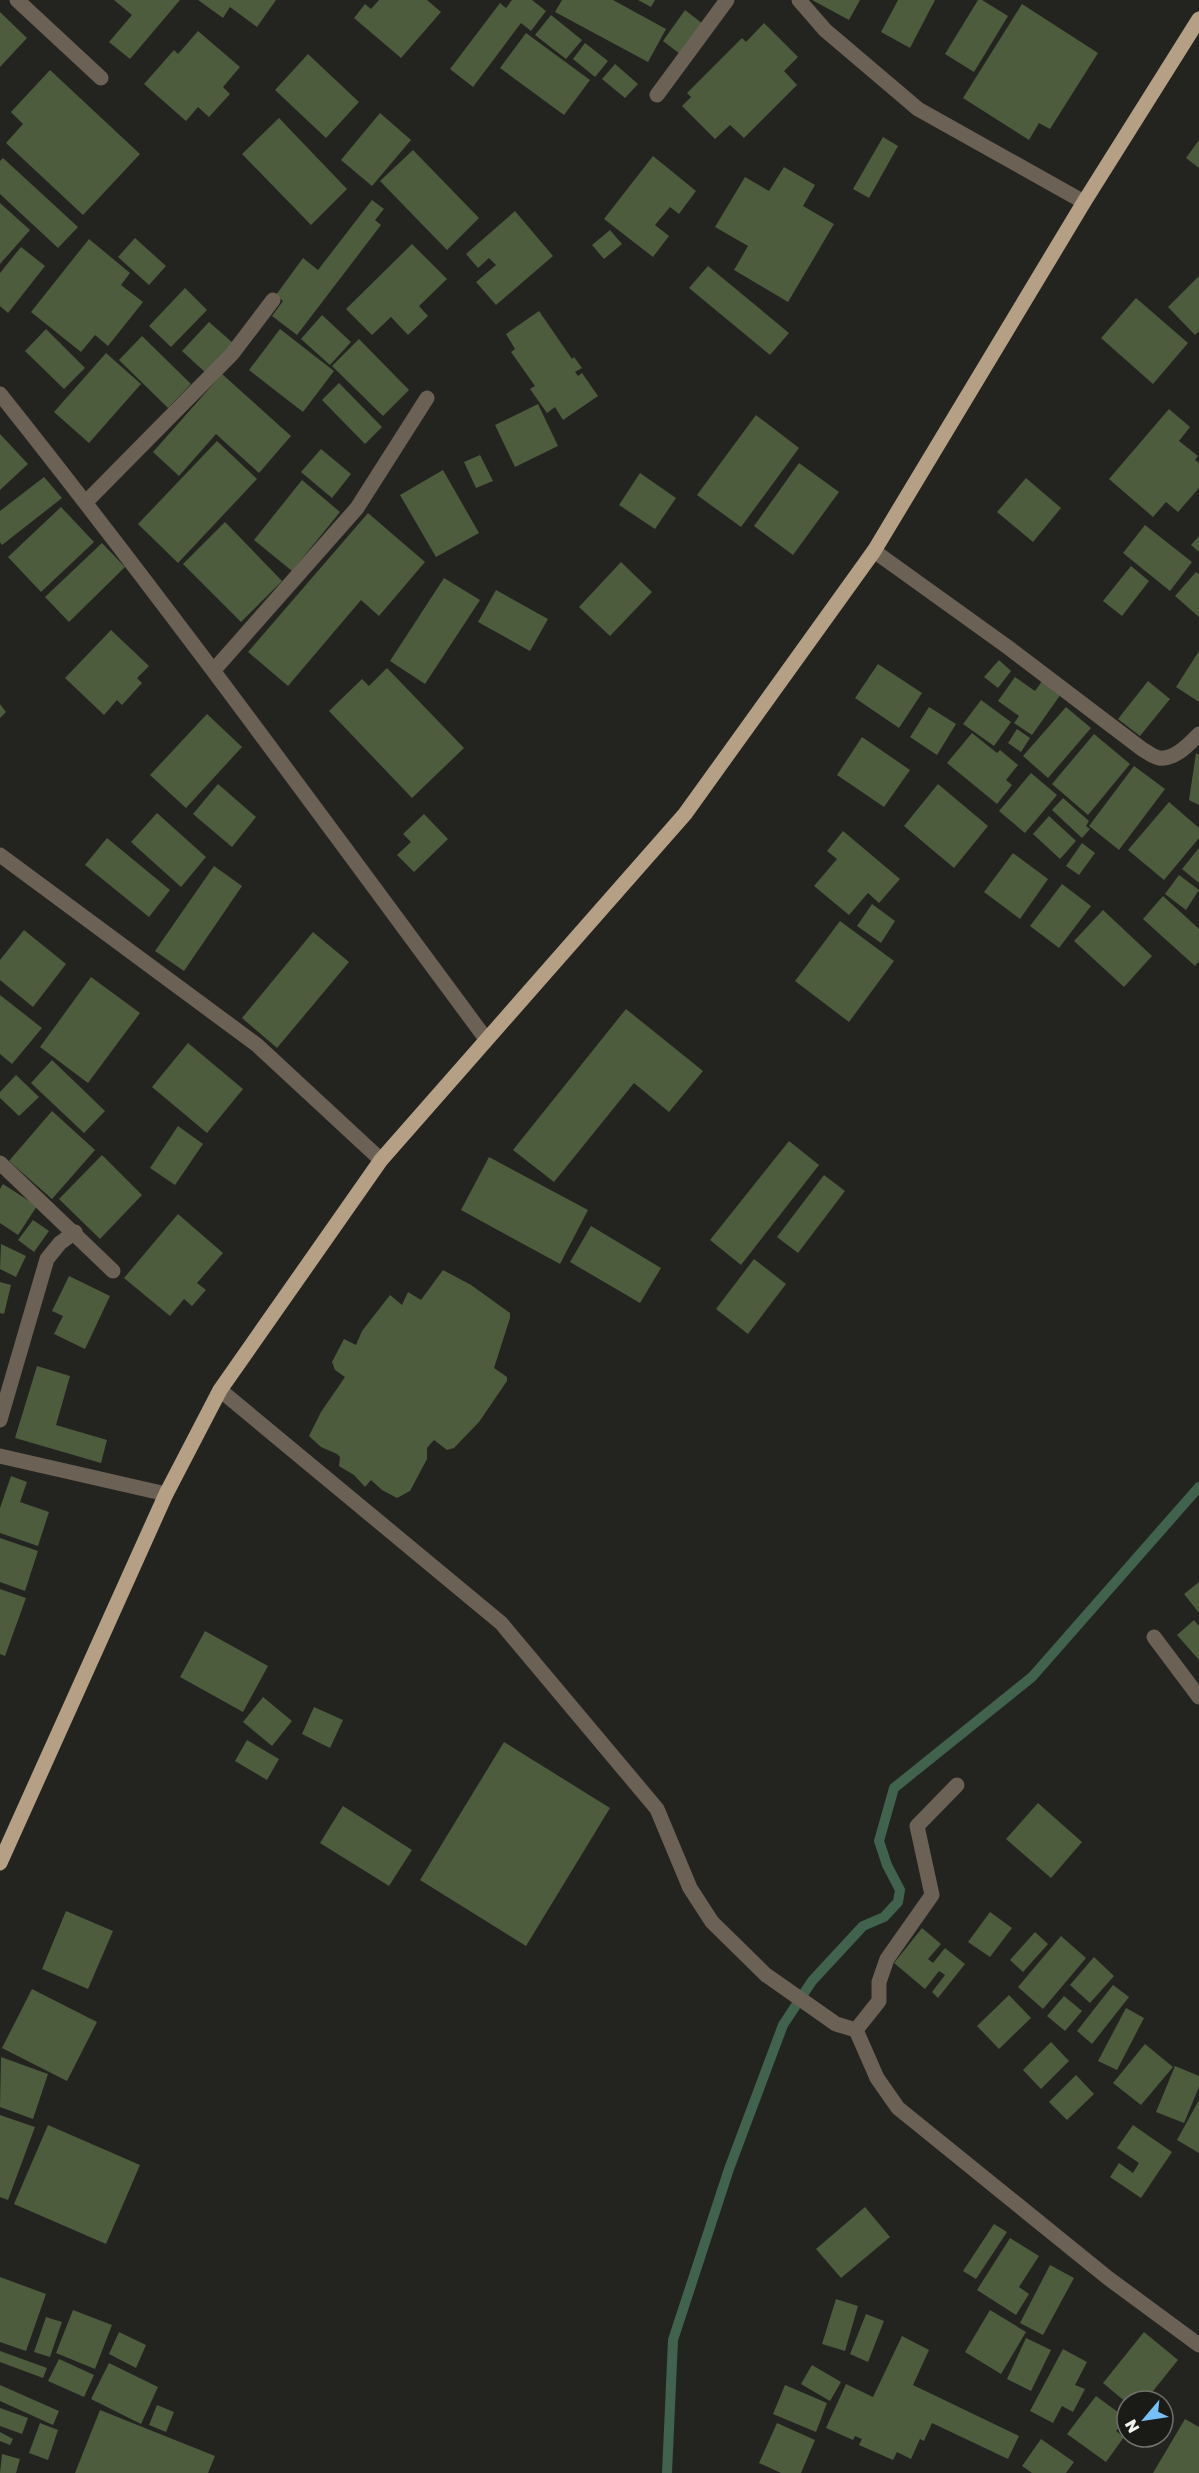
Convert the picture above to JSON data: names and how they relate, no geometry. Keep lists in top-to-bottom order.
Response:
{
  "north": "bottom left"
}
